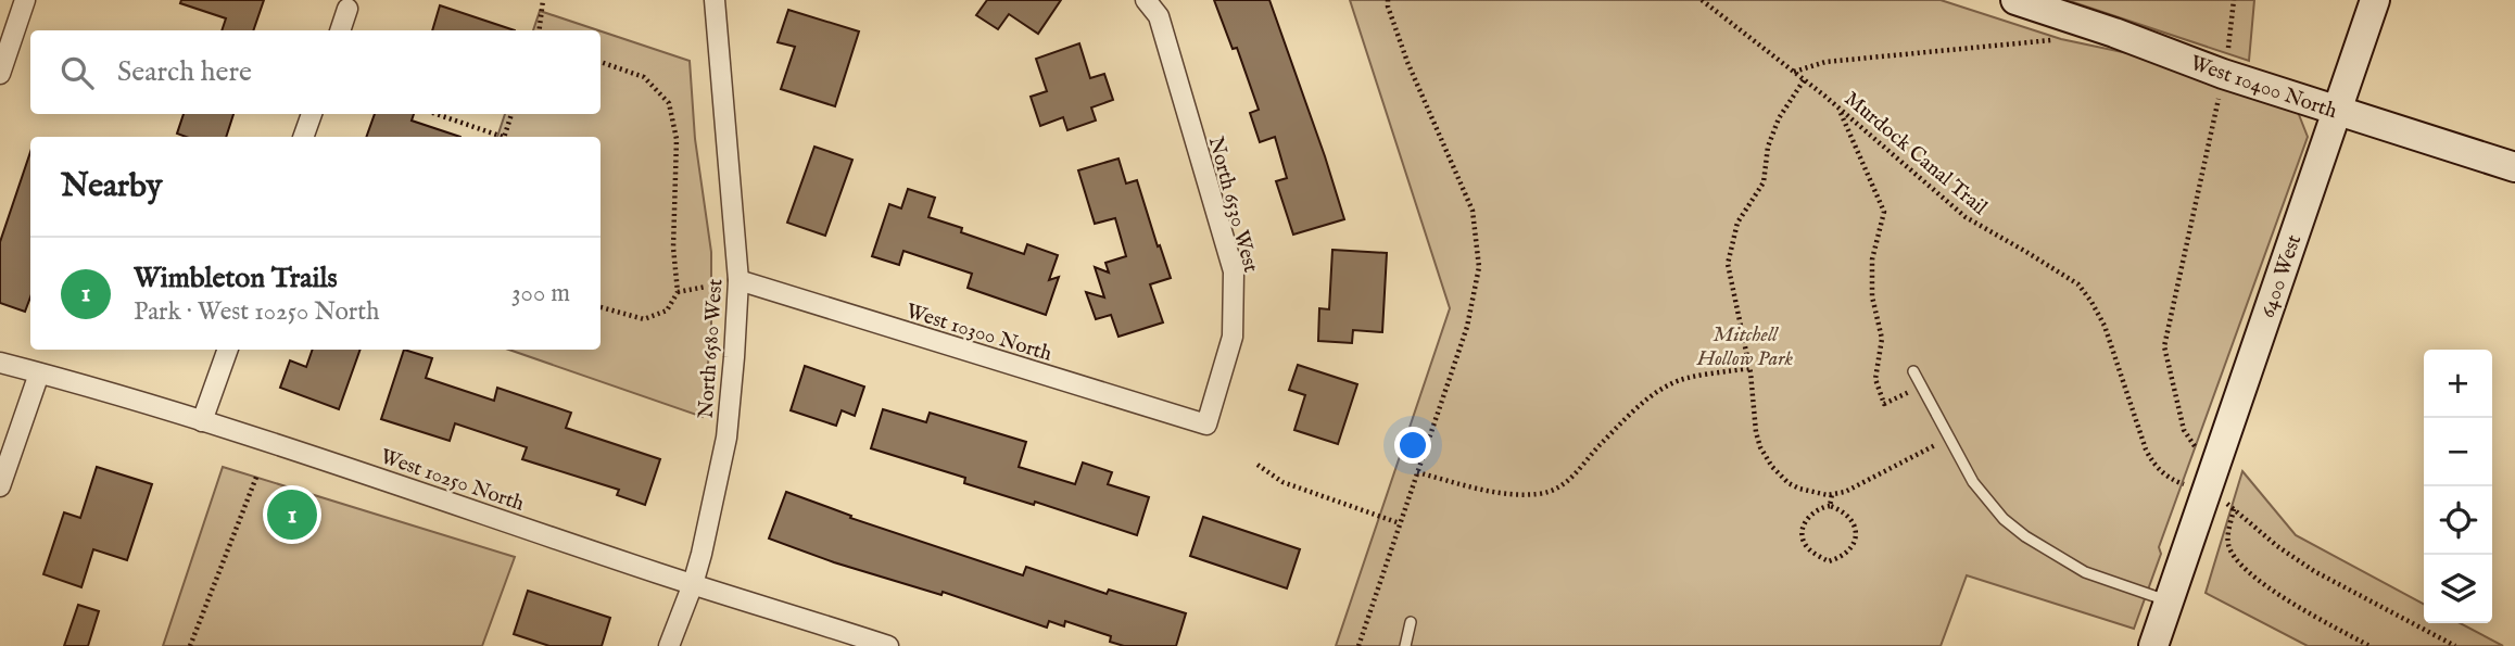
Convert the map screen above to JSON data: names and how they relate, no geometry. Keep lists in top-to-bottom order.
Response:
{
  "streets": {
    "street": [
      "West 10400 North",
      "North 6530 West",
      "6400 West",
      "West 10300 North",
      "North 6580 West",
      "West 10250 North"
    ],
    "path": ["Murdock Canal Trail"]
  },
  "crossings": [
    ["West 10400 North", "6400 West"],
    ["Murdock Canal Trail", "6400 West"],
    ["North 6530 West", "West 10300 North"],
    ["West 10300 North", "North 6580 West"],
    ["North 6580 West", "West 10250 North"]
  ],
  "parks": ["Mitchell Hollow Park"],
  "page": {
    "search": "Search here",
    "heading": "Nearby",
    "list": [
      {
        "mark": "1",
        "name": "Wimbleton Trails",
        "note": "Park · West 10250 North",
        "value": "300 m"
      }
    ],
    "map_buttons": ["+", "−"],
    "pins": "1"
  }
}
